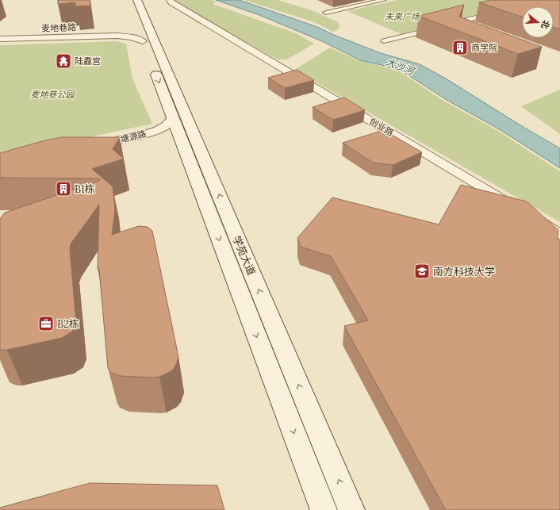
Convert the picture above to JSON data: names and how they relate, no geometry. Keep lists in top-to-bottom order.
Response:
{
  "streets": {
    "main road": ["学苑大道"],
    "street": ["麦地巷路", "创业路", "塘源路"]
  },
  "crossings": [
    ["麦地巷路", "学苑大道"],
    ["塘源路", "学苑大道"]
  ],
  "water": ["大沙河"],
  "parks": ["未来广场", "麦地巷公园"],
  "places": {
    "building": ["商学院", "B1栋"],
    "temple": ["陆纛宫"],
    "school or university": ["南方科技大学"],
    "office": ["B2栋"]
  },
  "north": "right"
}
